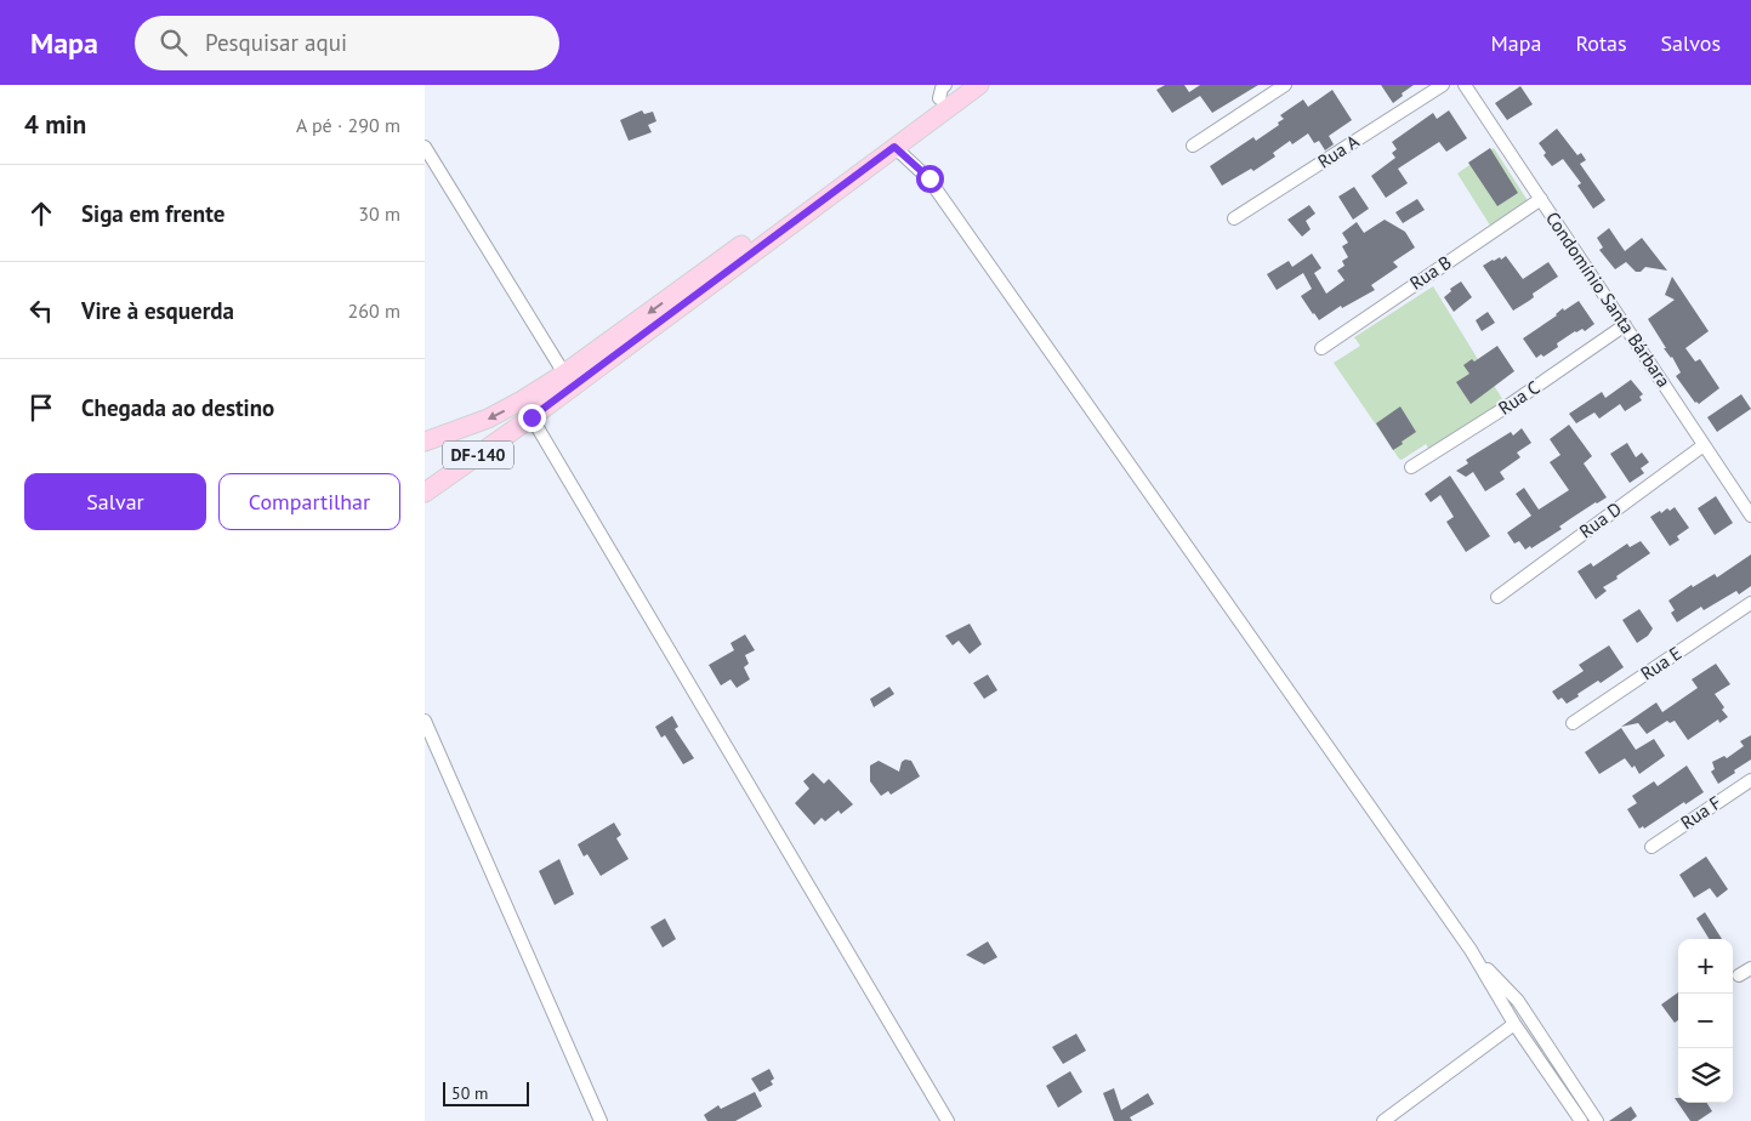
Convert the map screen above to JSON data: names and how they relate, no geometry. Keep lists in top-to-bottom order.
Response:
{
  "streets": {
    "main road": ["DF-140"],
    "street": [
      "Rua A",
      "Rua B",
      "Condomínio Santa Bárbara",
      "Rua C",
      "Rua D",
      "Rua E",
      "Rua F"
    ]
  },
  "crossings": [
    ["Rua B", "Condomínio Santa Bárbara"],
    ["Condomínio Santa Bárbara", "Rua C"],
    ["Condomínio Santa Bárbara", "Rua D"]
  ],
  "scale_bar": "50 m",
  "page": {
    "header": "Mapa",
    "search": "Pesquisar aqui",
    "nav": ["Mapa", "Rotas", "Salvos"],
    "heading": ["4 min", "A pé · 290 m"],
    "list": [
      ["Siga em frente", "30 m"],
      ["Vire à esquerda", "260 m"],
      "Chegada ao destino"
    ],
    "buttons": ["Salvar", "Compartilhar"],
    "map_buttons": ["+", "−"],
    "scale": "50 m"
  }
}
